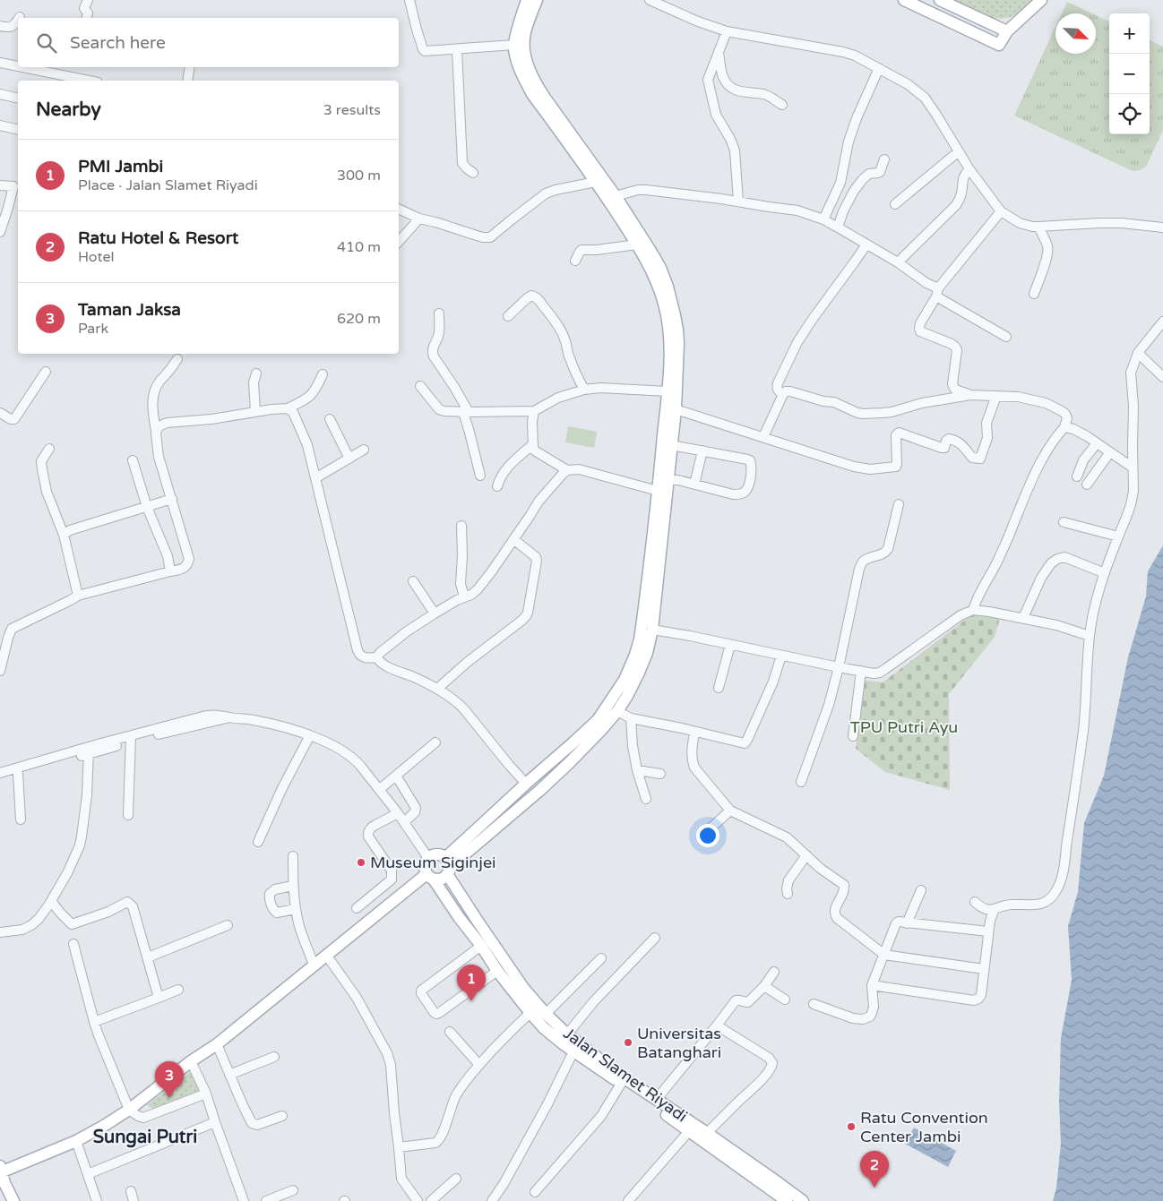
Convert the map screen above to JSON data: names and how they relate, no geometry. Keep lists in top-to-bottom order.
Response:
{
  "streets": {
    "main road": ["Jalan Slamet Riyadi"]
  },
  "districts": ["Sungai Putri"],
  "parks": ["TPU Putri Ayu"],
  "places": ["Museum Siginjei", "Universitas Batanghari", "Ratu Convention Center Jambi"],
  "north": "bottom right",
  "page": {
    "map_buttons": ["+", "−"],
    "search": "Search here",
    "heading": ["Nearby", "3 results"],
    "list": [
      {
        "mark": "1",
        "name": "PMI Jambi",
        "note": "Place · Jalan Slamet Riyadi",
        "value": "300 m"
      },
      {
        "mark": "2",
        "name": "Ratu Hotel & Resort",
        "note": "Hotel",
        "value": "410 m"
      },
      {
        "mark": "3",
        "name": "Taman Jaksa",
        "note": "Park",
        "value": "620 m"
      }
    ],
    "pins": ["1", "3", "2"]
  }
}
